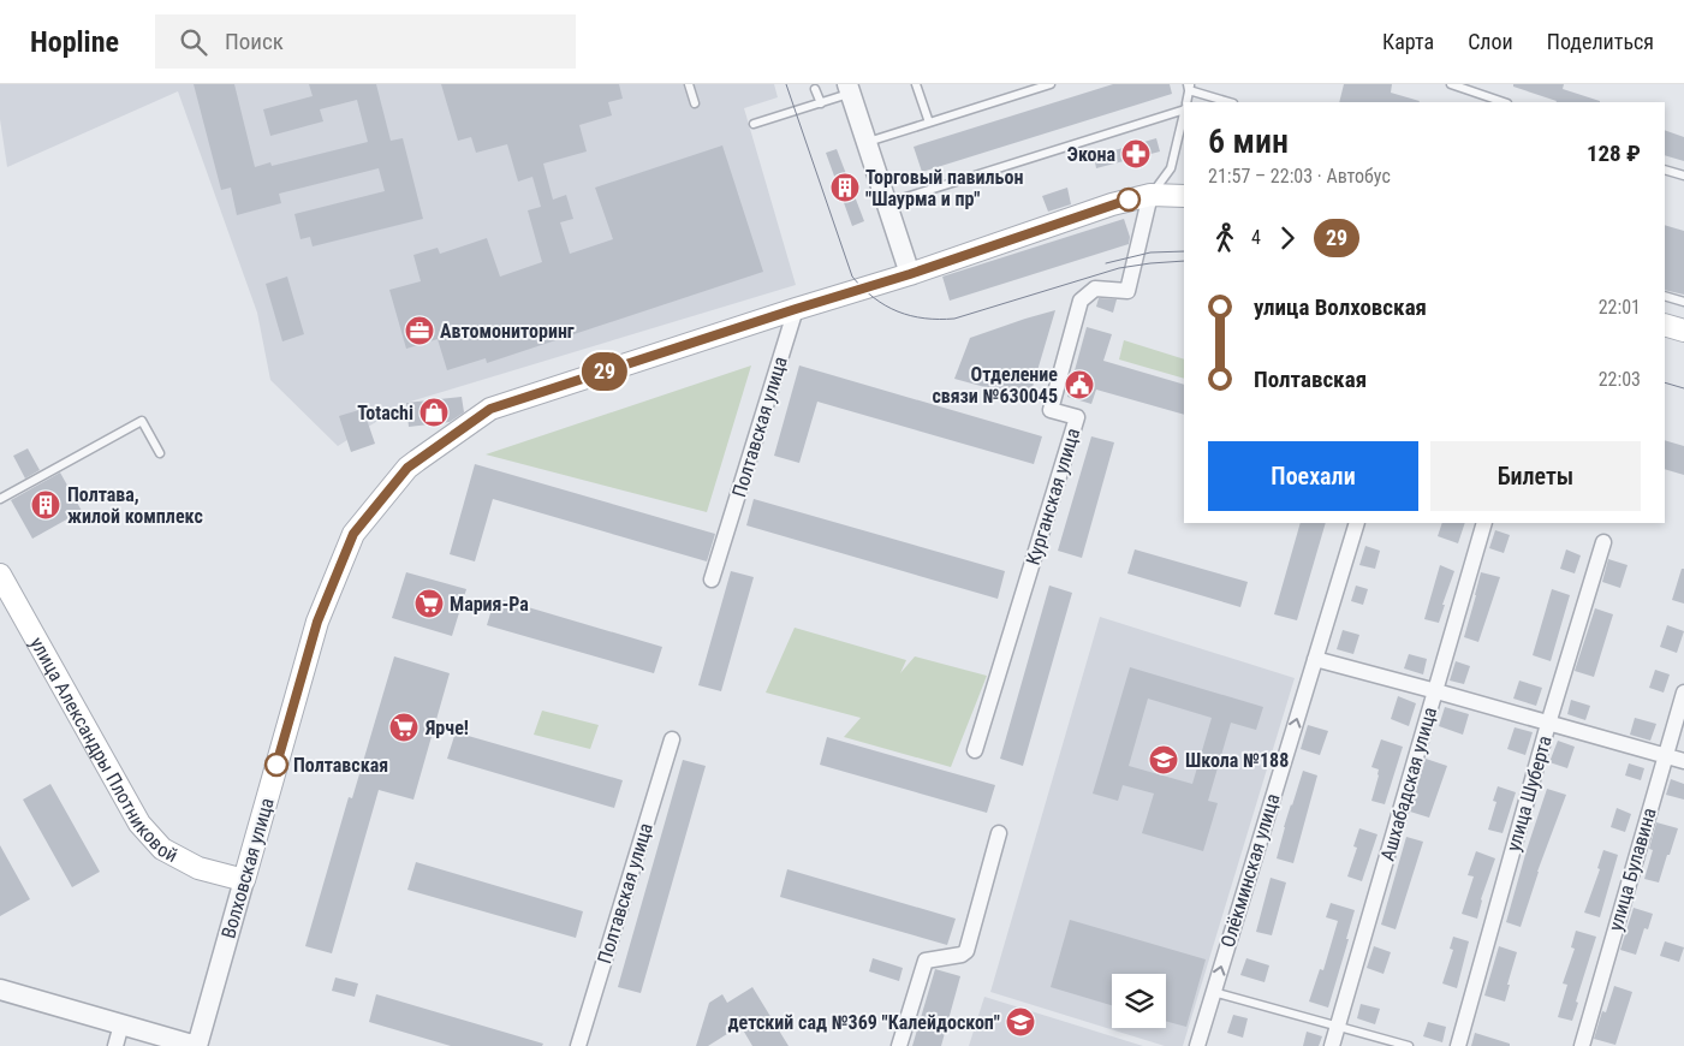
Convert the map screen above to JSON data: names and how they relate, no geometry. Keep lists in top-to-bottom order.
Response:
{
  "streets": {
    "main road": ["улица Александры Плотниковой", "Волховская улица"],
    "street": [
      "Полтавская улица",
      "Курганская улица",
      "Ашхабадская улица",
      "улица Шуберта",
      "улица Булавина",
      "Олёкминская улица"
    ]
  },
  "crossings": [
    ["Полтавская улица", "Волховская улица"],
    ["Курганская улица", "Волховская улица"],
    ["улица Александры Плотниковой", "Волховская улица"]
  ],
  "one_way": ["Олёкминская улица"],
  "places": {
    "pharmacy": ["Экона"],
    "building": ["Торговый павильон \"Шаурма и пр\"", "Полтава, жилой комплекс"],
    "office": ["Автомониторинг"],
    "public building": ["Отделение связи №630045"],
    "shop": ["Totachi"],
    "supermarket": ["Мария-Ра", "Ярче!"],
    "school or university": ["Школа №188", "детский сад №369 \"Калейдоскоп\""],
    "other": ["Полтавская"]
  },
  "lines": ["bus line 29"],
  "page": {
    "header": "Hopline",
    "search": "Поиск",
    "nav": ["Карта", "Слои", "Поделиться"],
    "on_map": "29",
    "heading": ["6 мин", "21:57 – 22:03 · Автобус", "128 ₽"],
    "legs": ["4", "29"],
    "list": [
      {
        "name": "улица Волховская",
        "value": "22:01"
      },
      {
        "name": "Полтавская",
        "value": "22:03"
      }
    ],
    "buttons": ["Поехали", "Билеты"]
  }
}
